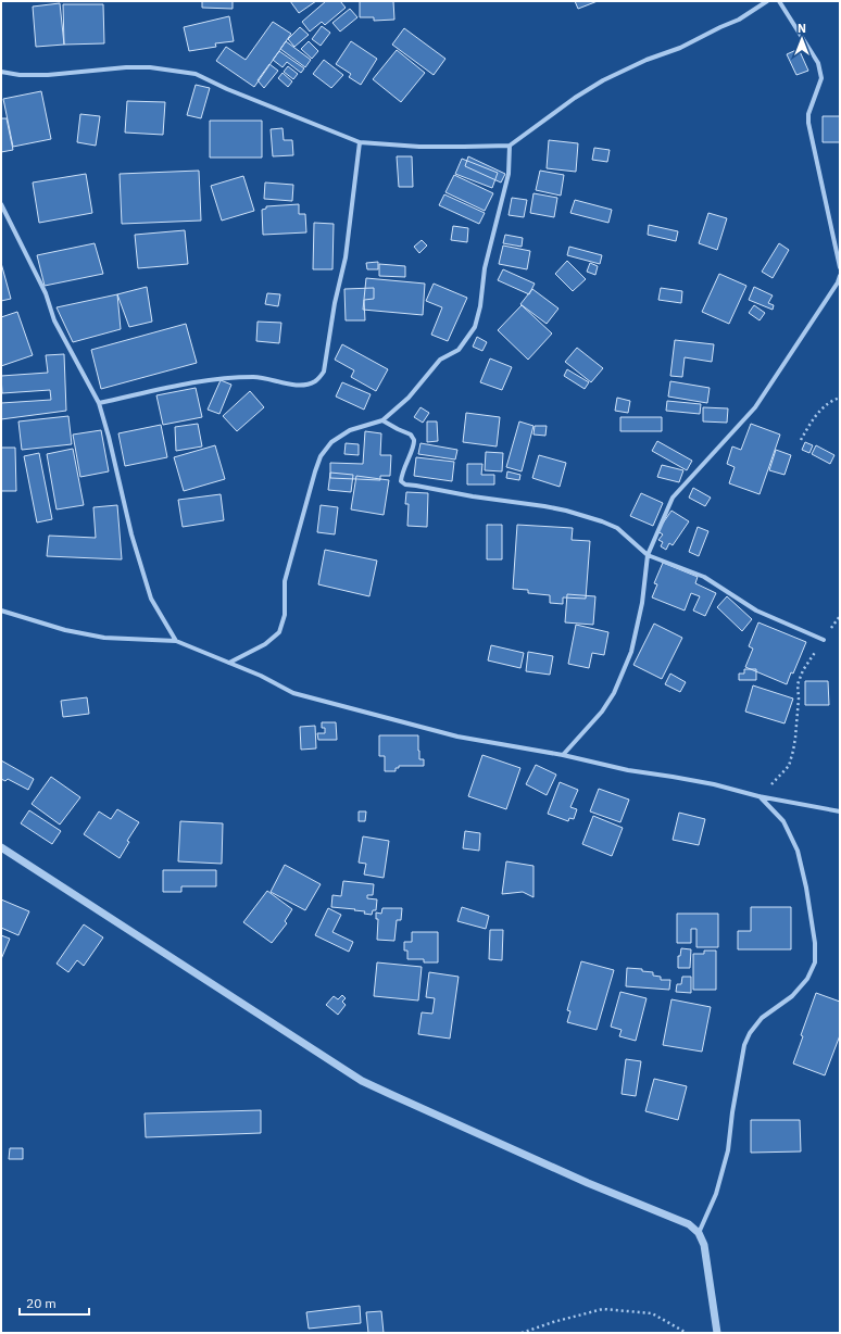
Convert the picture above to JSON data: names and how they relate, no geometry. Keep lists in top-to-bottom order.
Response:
{
  "scale_bar": "20 m",
  "north": "top"
}
